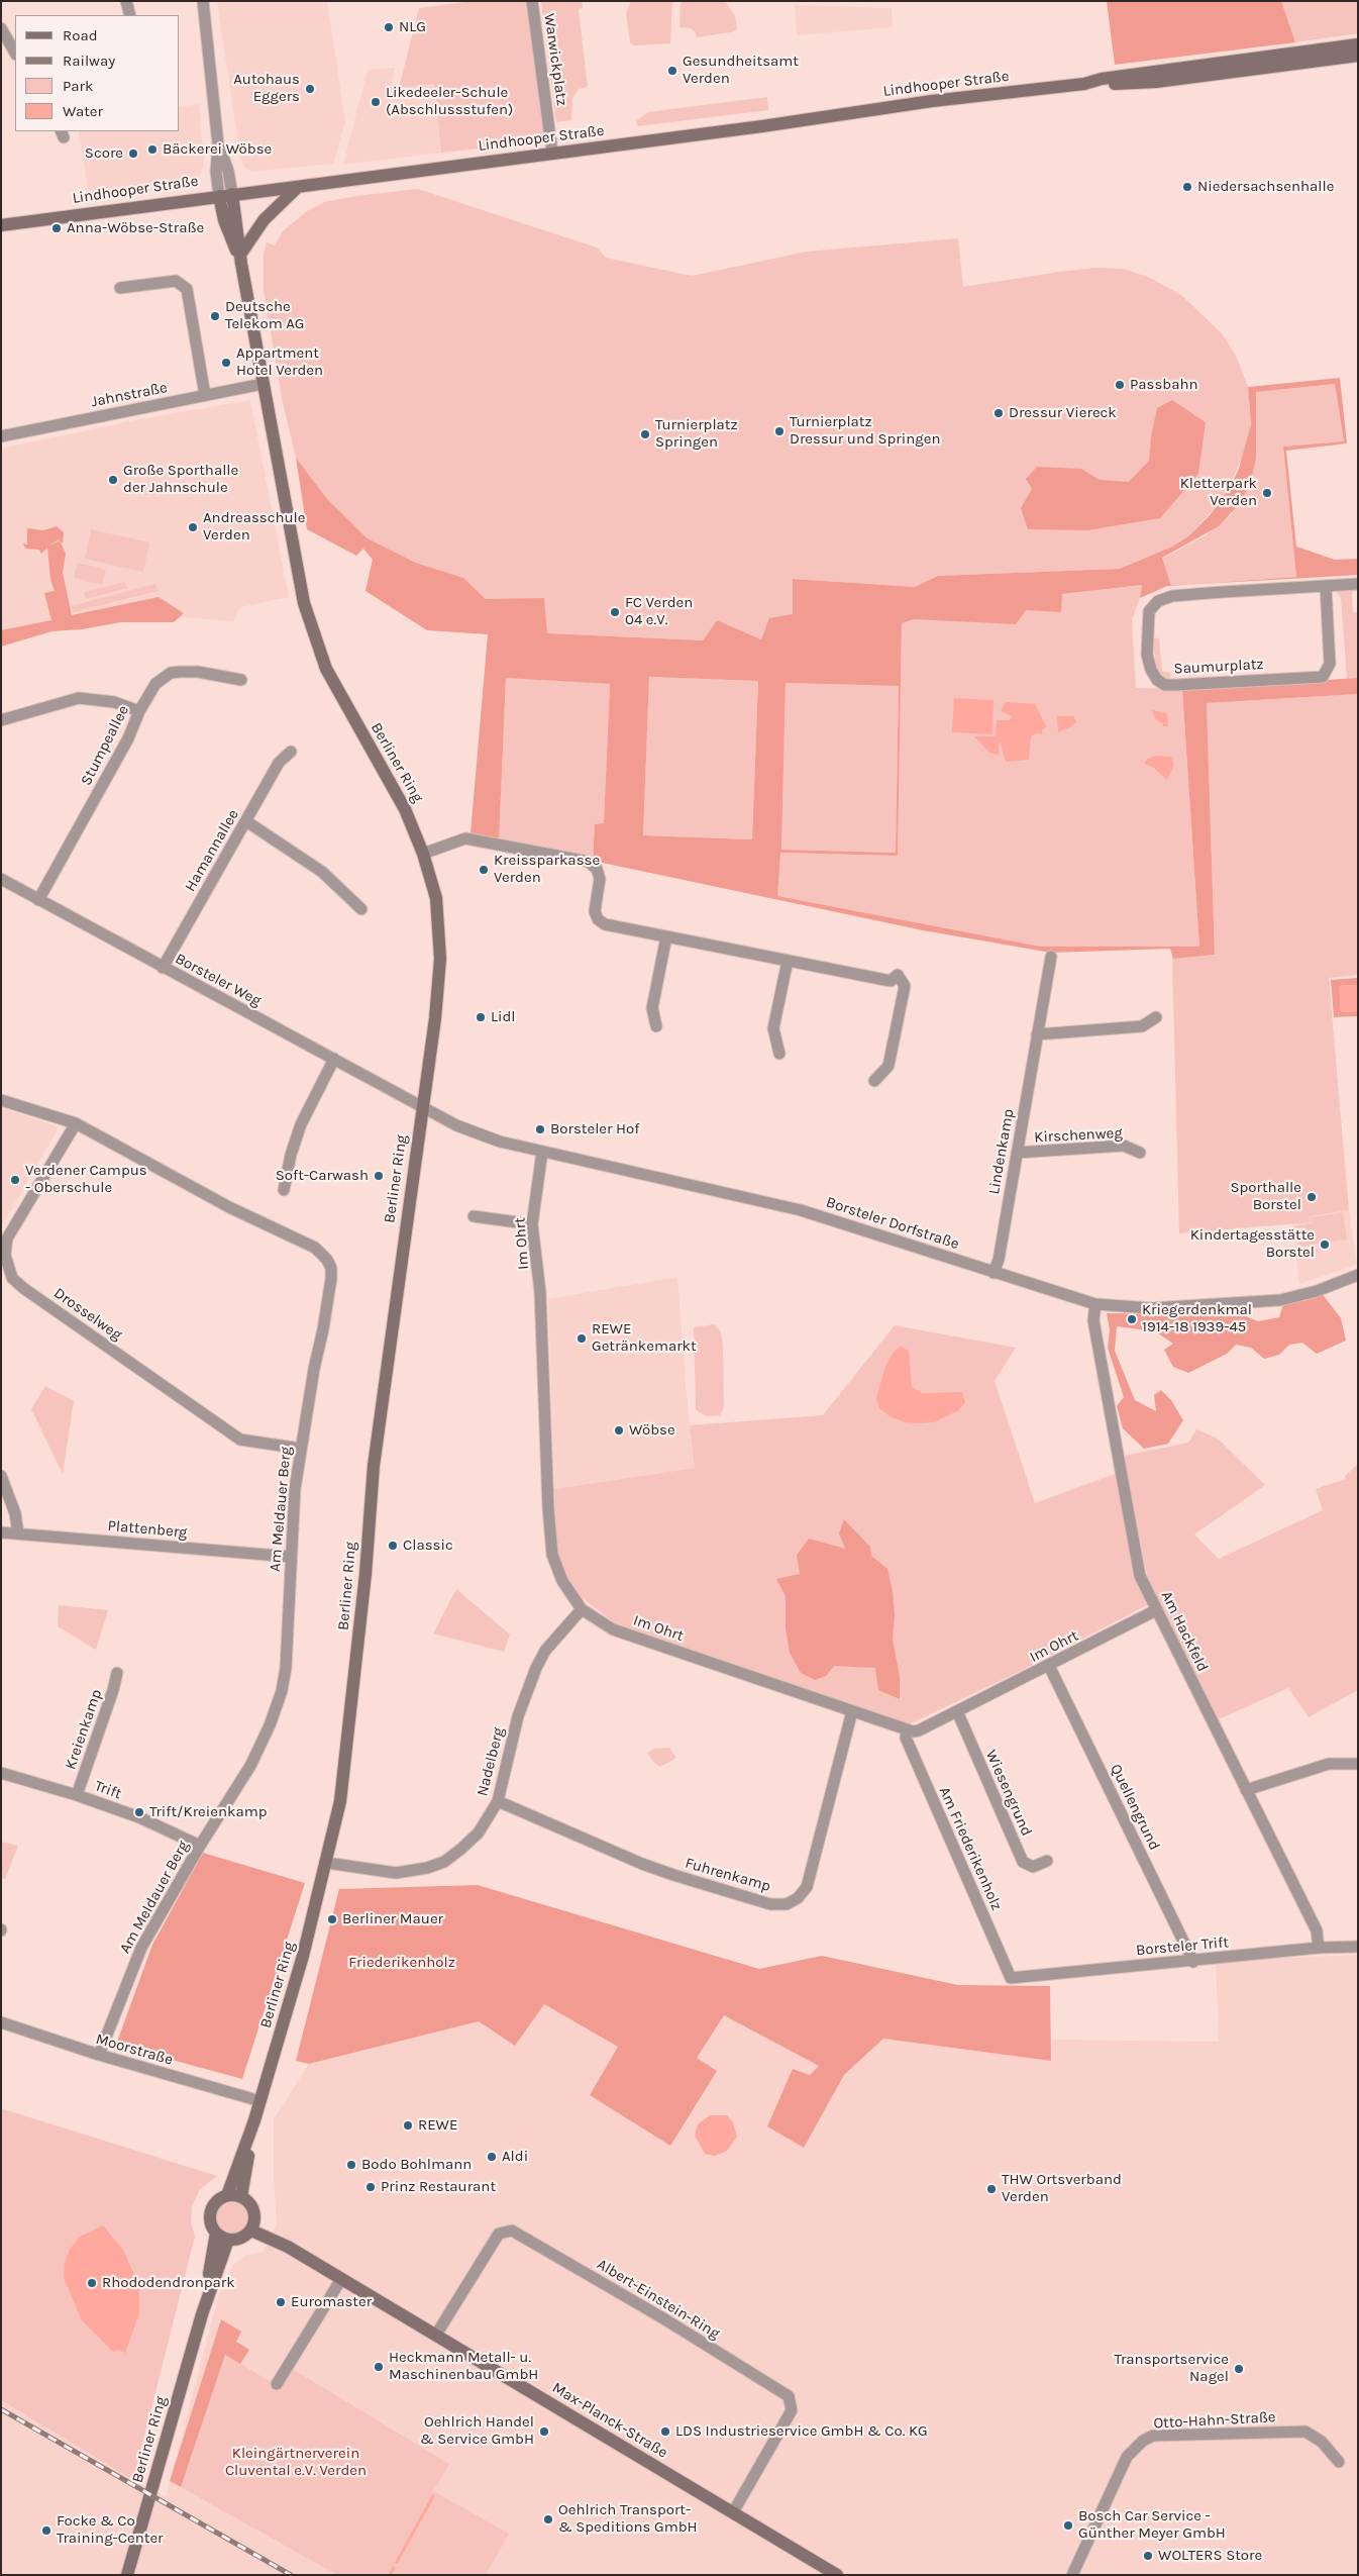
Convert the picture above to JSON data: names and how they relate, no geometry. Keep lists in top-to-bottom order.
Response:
{
  "streets": {
    "street": [
      "Warwickplatz",
      "Lindhooper Straße",
      "Jahnstraße",
      "Saumurplatz",
      "Stumpeallee",
      "Berliner Ring",
      "Hamannallee",
      "Borsteler Weg",
      "Kirschenweg",
      "Lindenkamp",
      "Borsteler Dorfstraße",
      "Im Ohrt",
      "Drosselweg",
      "Am Meldauer Berg",
      "Plattenberg",
      "Am Hackfeld",
      "Kreienkamp",
      "Nadelberg",
      "Trift",
      "Wiesengrund",
      "Quellengrund",
      "Am Friederikenholz",
      "Fuhrenkamp",
      "Borsteler Trift",
      "Moorstraße",
      "Albert-Einstein-Ring",
      "Max-Planck-Straße",
      "Otto-Hahn-Straße"
    ]
  },
  "crossings": [
    ["Warwickplatz", "Lindhooper Straße"],
    ["Lindhooper Straße", "Berliner Ring"],
    ["Jahnstraße", "Berliner Ring"],
    ["Stumpeallee", "Borsteler Weg"],
    ["Berliner Ring", "Borsteler Weg"],
    ["Berliner Ring", "Borsteler Dorfstraße"],
    ["Berliner Ring", "Nadelberg"],
    ["Berliner Ring", "Moorstraße"],
    ["Berliner Ring", "Max-Planck-Straße"],
    ["Hamannallee", "Borsteler Weg"],
    ["Borsteler Weg", "Borsteler Dorfstraße"],
    ["Kirschenweg", "Lindenkamp"],
    ["Lindenkamp", "Borsteler Dorfstraße"],
    ["Borsteler Dorfstraße", "Im Ohrt"],
    ["Borsteler Dorfstraße", "Am Hackfeld"],
    ["Im Ohrt", "Am Hackfeld"],
    ["Im Ohrt", "Nadelberg"],
    ["Im Ohrt", "Wiesengrund"],
    ["Im Ohrt", "Quellengrund"],
    ["Im Ohrt", "Am Friederikenholz"],
    ["Im Ohrt", "Fuhrenkamp"],
    ["Drosselweg", "Am Meldauer Berg"],
    ["Am Meldauer Berg", "Plattenberg"],
    ["Am Meldauer Berg", "Trift"],
    ["Am Meldauer Berg", "Moorstraße"],
    ["Am Hackfeld", "Borsteler Trift"],
    ["Kreienkamp", "Trift"],
    ["Nadelberg", "Fuhrenkamp"],
    ["Quellengrund", "Borsteler Trift"],
    ["Am Friederikenholz", "Borsteler Trift"],
    ["Albert-Einstein-Ring", "Max-Planck-Straße"]
  ],
  "parks": ["Friederikenholz", "Kleingärtnerverein Cluvental e.V. Verden"],
  "places": [
    "NLG",
    "Gesundheitsamt Verden",
    "Autohaus Eggers",
    "Likedeeler-Schule (Abschlussstufen)",
    "Bäckerei Wöbse",
    "Score",
    "Niedersachsenhalle",
    "Anna-Wöbse-Straße",
    "Deutsche Telekom AG",
    "Appartment Hotel Verden",
    "Passbahn",
    "Dressur Viereck",
    "Turnierplatz Dressur und Springen",
    "Turnierplatz Springen",
    "Große Sporthalle der Jahnschule",
    "Kletterpark Verden",
    "Andreasschule Verden",
    "FC Verden 04 e.V.",
    "Kreissparkasse Verden",
    "Lidl",
    "Borsteler Hof",
    "Soft-Carwash",
    "Verdener Campus - Oberschule",
    "Sporthalle Borstel",
    "Kindertagesstätte Borstel",
    "Kriegerdenkmal 1914-18 1939-45",
    "REWE Getränkemarkt",
    "Wöbse",
    "Classic",
    "Trift/Kreienkamp",
    "Berliner Mauer",
    "REWE",
    "Aldi",
    "Bodo Bohlmann",
    "Prinz Restaurant",
    "THW Ortsverband Verden",
    "Rhododendronpark",
    "Euromaster",
    "Heckmann Metall- u. Maschinenbau GmbH",
    "Transportservice Nagel",
    "Oehlrich Handel & Service GmbH",
    "LDS Industrieservice GmbH & Co. KG",
    "Oehlrich Transport- & Speditions GmbH",
    "Bosch Car Service - Günther Meyer GmbH",
    "Focke & Co Training-Center",
    "WOLTERS Store"
  ],
  "legend": [
    "Road",
    "Railway",
    "Park",
    "Water"
  ]
}
